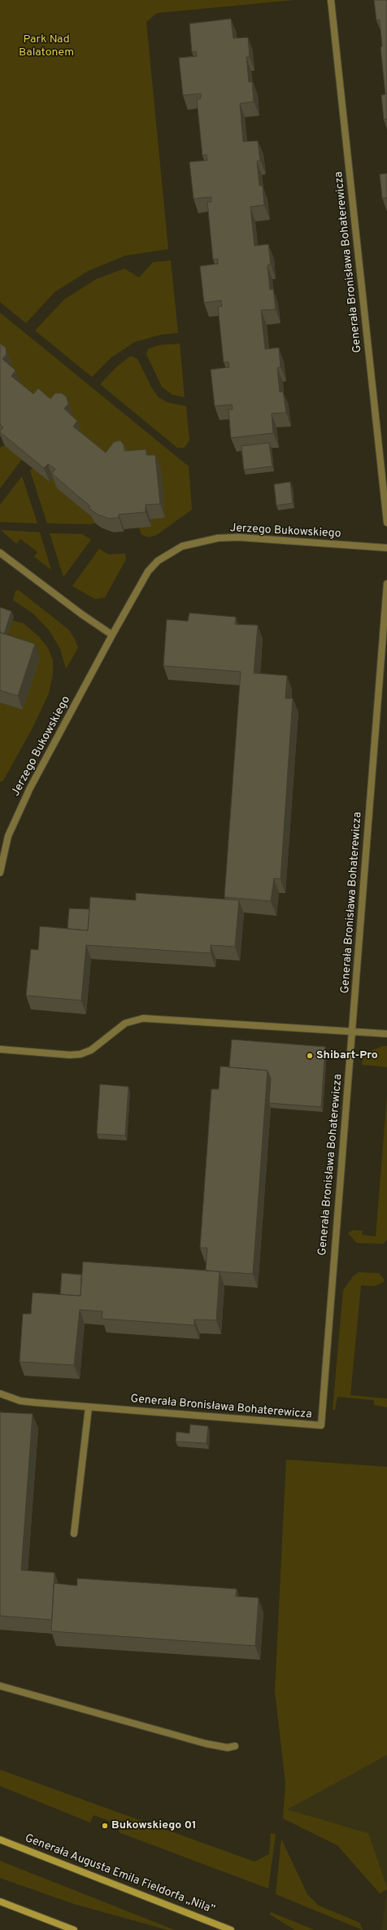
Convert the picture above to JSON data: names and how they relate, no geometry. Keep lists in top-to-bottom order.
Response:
{
  "streets": {
    "street": ["Generała Bronisława Bohaterewicza", "Jerzego Bukowskiego", "Generała Augusta Emila Fieldorfa „Nila”"]
  },
  "parks": ["Park Nad Balatonem"],
  "places": ["Shibart-Pro", "Bukowskiego 01"]
}
